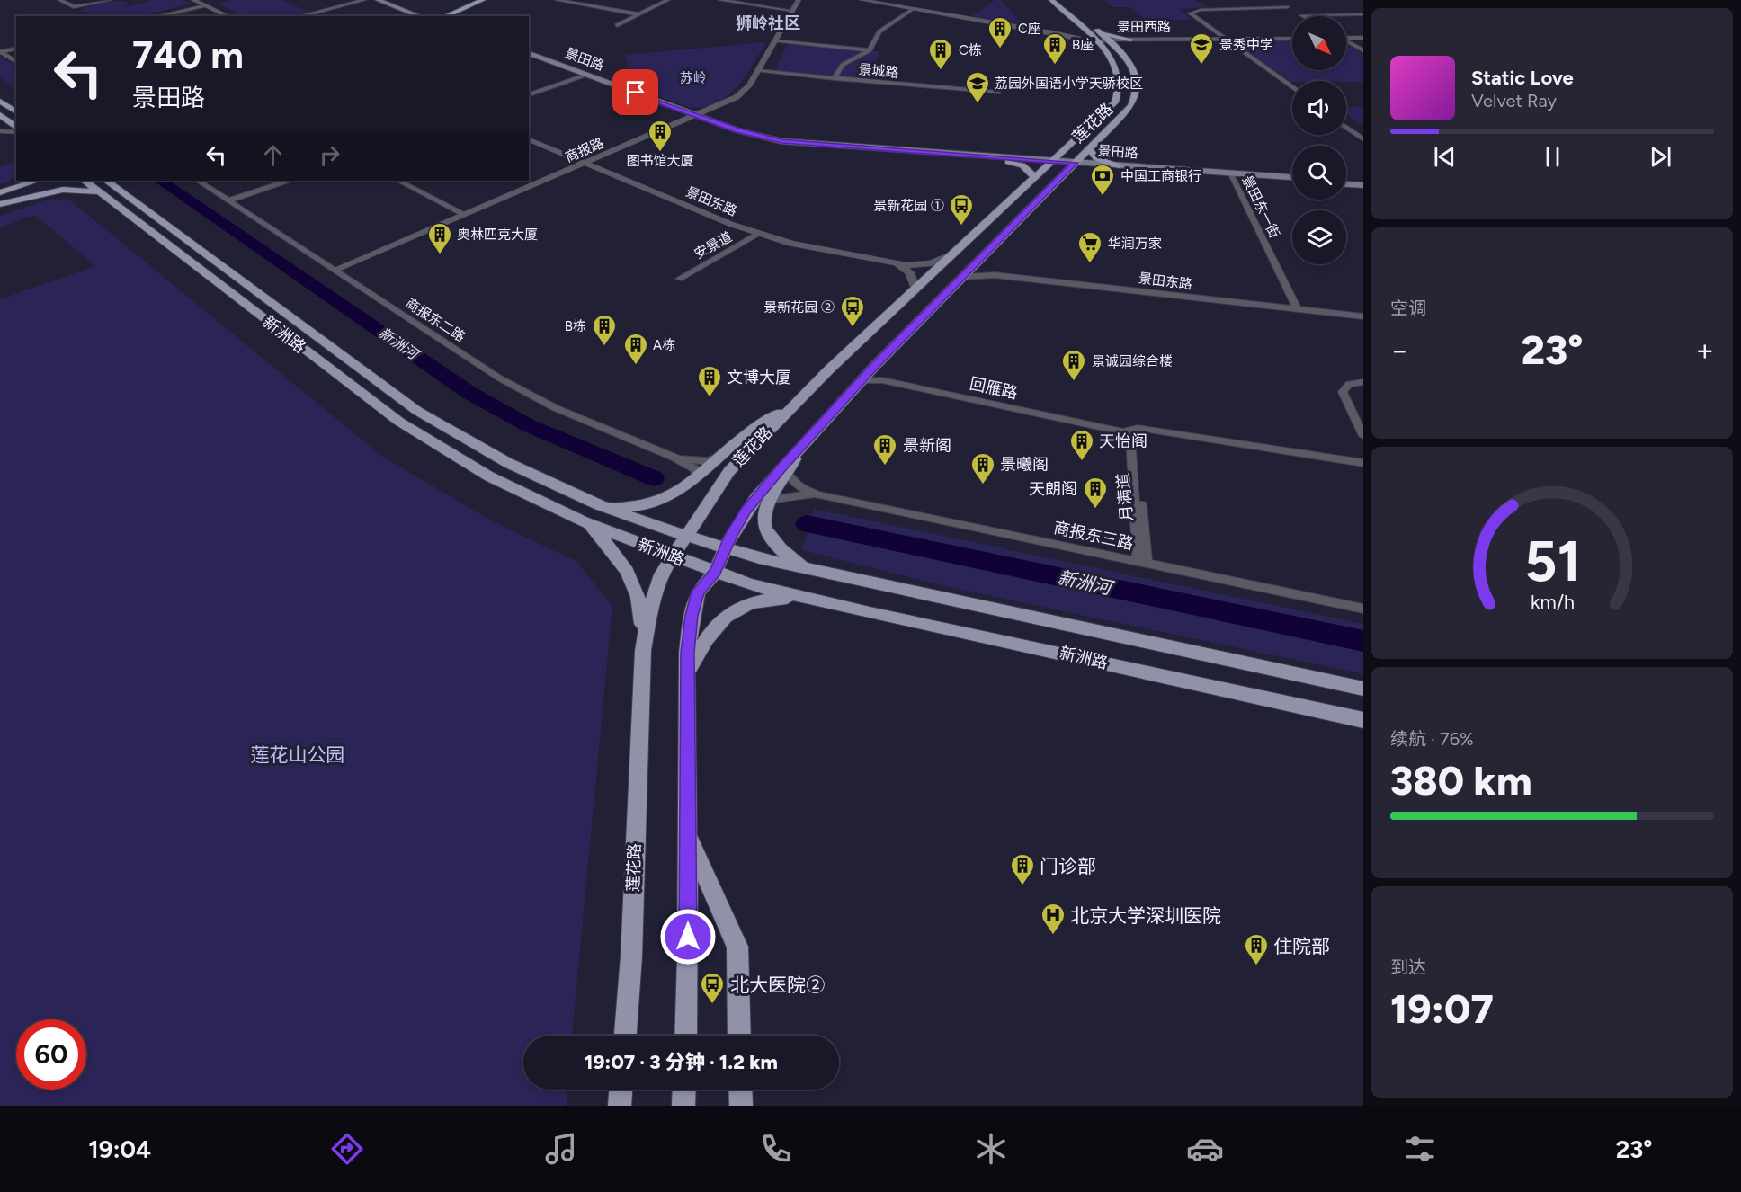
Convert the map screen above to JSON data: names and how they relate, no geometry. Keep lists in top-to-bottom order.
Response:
{
  "streets": {
    "main road": ["景田路", "莲花路", "新洲路"],
    "street": [
      "景田西路",
      "景城路",
      "商报路",
      "景田东路",
      "景田东一街",
      "安景道",
      "商报东二路",
      "回雁路",
      "月满道",
      "商报东三路"
    ]
  },
  "crossings": [
    ["景田西路", "莲花路"],
    ["景田路", "莲花路"],
    ["景田路", "商报路"],
    ["景田路", "景田东一街"],
    ["景城路", "商报路"],
    ["莲花路", "景田东路"],
    ["莲花路", "新洲路"],
    ["莲花路", "回雁路"],
    ["商报路", "景田东路"],
    ["商报路", "商报东二路"],
    ["景田东路", "景田东一街"],
    ["景田东路", "安景道"],
    ["回雁路", "月满道"],
    ["月满道", "商报东三路"]
  ],
  "districts": ["狮岭社区"],
  "water": ["新洲河"],
  "parks": ["苏岭", "莲花山公园"],
  "places": {
    "building": [
      "C座",
      "B座",
      "C栋",
      "图书馆大厦",
      "奥林匹克大厦",
      "B栋",
      "A栋",
      "景诚园综合楼",
      "文博大厦",
      "天怡阁",
      "景新阁",
      "景曦阁",
      "天朗阁",
      "门诊部",
      "住院部"
    ],
    "school or university": ["景秀中学", "荔园外国语小学天骄校区"],
    "bank": ["中国工商银行"],
    "bus stop": ["景新花园 ①", "景新花园 ②", "北大医院②"],
    "supermarket": ["华润万家"],
    "hospital": ["北京大学深圳医院"]
  },
  "north": "bottom right",
  "page": {
    "turn": ["740 m", "景田路"],
    "song": ["Static Love", "Velvet Ray"],
    "tile": [
      "空调",
      ["续航 · 76%", "380 km"],
      ["到达", "19:07"]
    ],
    "heat": ["−", "23°", "+"],
    "limit": "60",
    "trip": "19:07 · 3 分钟 · 1.2 km",
    "tabs": ["19:04", "23°"],
    "gauge": ["51", "km/h"]
  }
}
